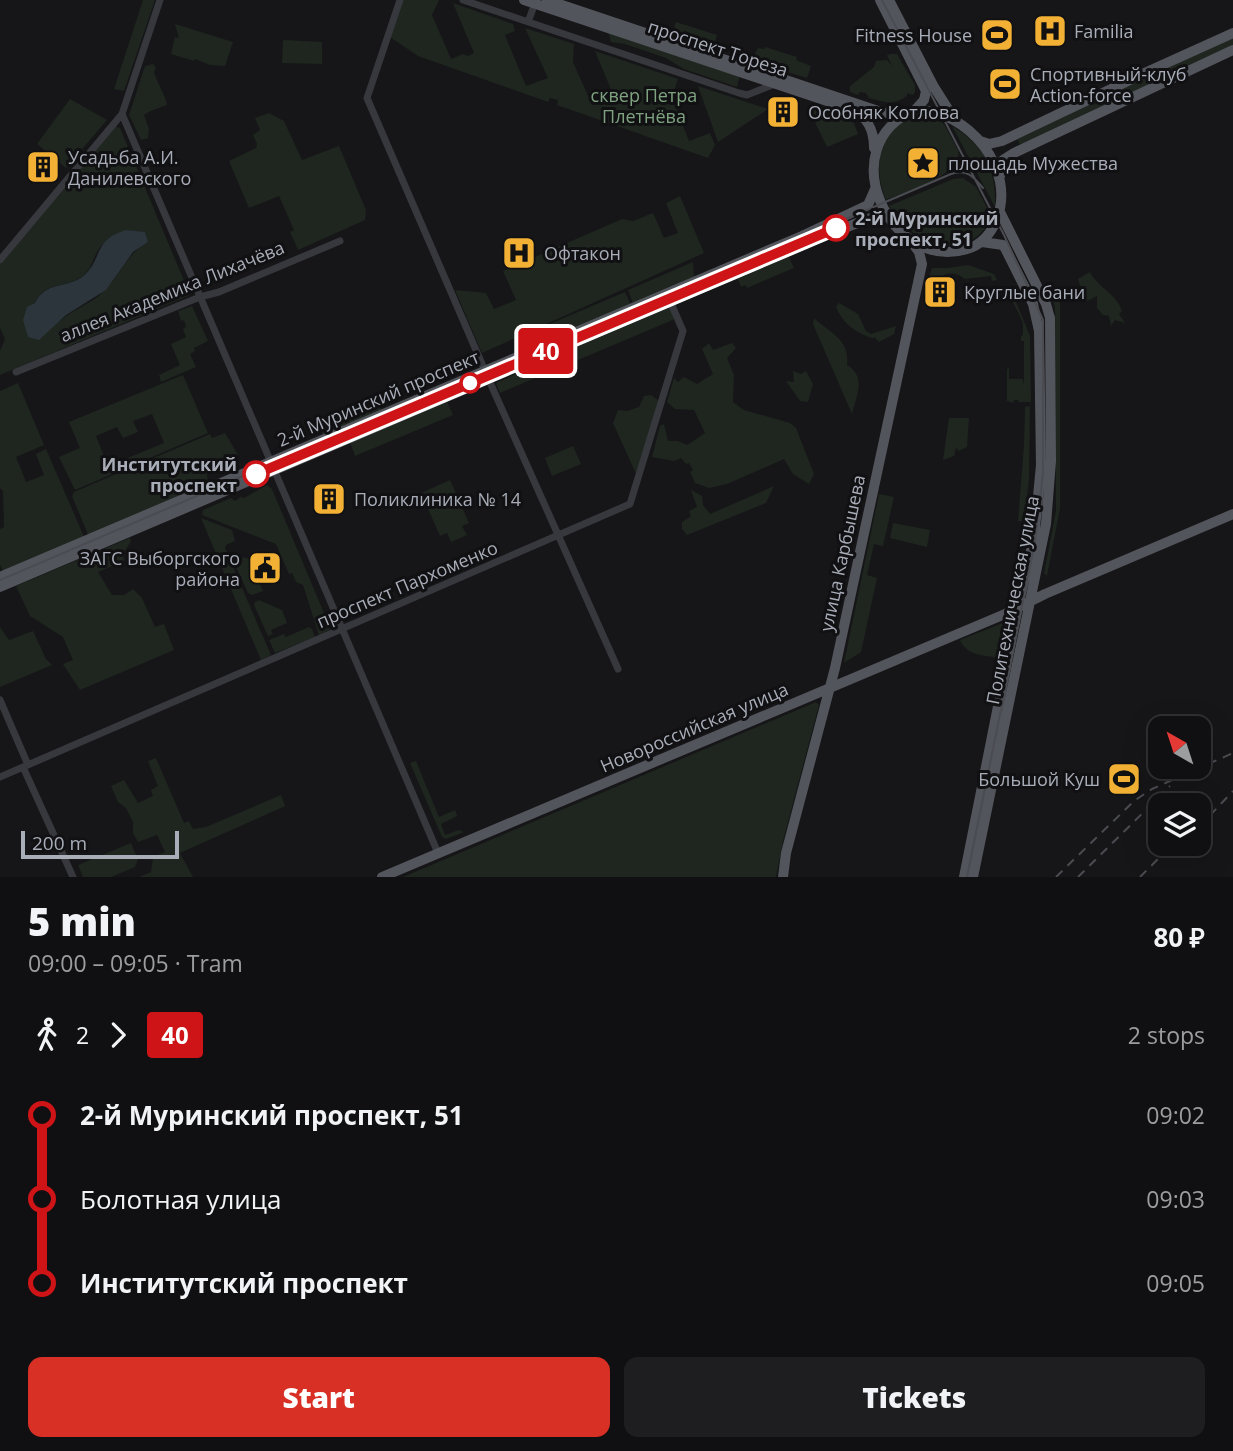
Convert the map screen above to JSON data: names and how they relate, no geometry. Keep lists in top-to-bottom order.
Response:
{
  "streets": {
    "main road": [
      "проспект Тореза",
      "2-й Муринский проспект",
      "улица Карбышева",
      "Политехническая улица",
      "Новороссийская улица"
    ],
    "street": ["аллея Академика Лихачёва", "проспект Пархоменко"]
  },
  "crossings": [
    ["проспект Тореза", "2-й Муринский проспект"],
    ["проспект Тореза", "улица Карбышева"],
    ["проспект Тореза", "Политехническая улица"],
    ["2-й Муринский проспект", "улица Карбышева"],
    ["2-й Муринский проспект", "проспект Пархоменко"],
    ["2-й Муринский проспект", "Политехническая улица"],
    ["улица Карбышева", "Политехническая улица"],
    ["улица Карбышева", "Новороссийская улица"],
    ["Политехническая улица", "Новороссийская улица"]
  ],
  "parks": ["сквер Петра Плетнёва"],
  "places": {
    "hospital": ["Familia", "Офтакон"],
    "sports": ["Fitness House", "Спортивный-клуб Action-force", "Большой Куш"],
    "building": [
      "Особняк Котлова",
      "Усадьба А.И. Данилевского",
      "Круглые бани",
      "Поликлиника № 14"
    ],
    "place": ["площадь Мужества"],
    "other": ["2-й Муринский проспект, 51", "Институтский проспект"],
    "public building": ["ЗАГС Выборгского района"]
  },
  "lines": ["tram line 40"],
  "scale_bar": "200 m",
  "north": "top left",
  "page": {
    "on_map": "40",
    "scale": "200 m",
    "heading": ["5 min", "09:00 – 09:05 · Tram", "80 ₽"],
    "legs": ["2", "40", "2 stops"],
    "list": [
      {
        "name": "2-й Муринский проспект, 51",
        "value": "09:02"
      },
      {
        "name": "Болотная улица",
        "value": "09:03"
      },
      {
        "name": "Институтский проспект",
        "value": "09:05"
      }
    ],
    "buttons": ["Start", "Tickets"]
  }
}
